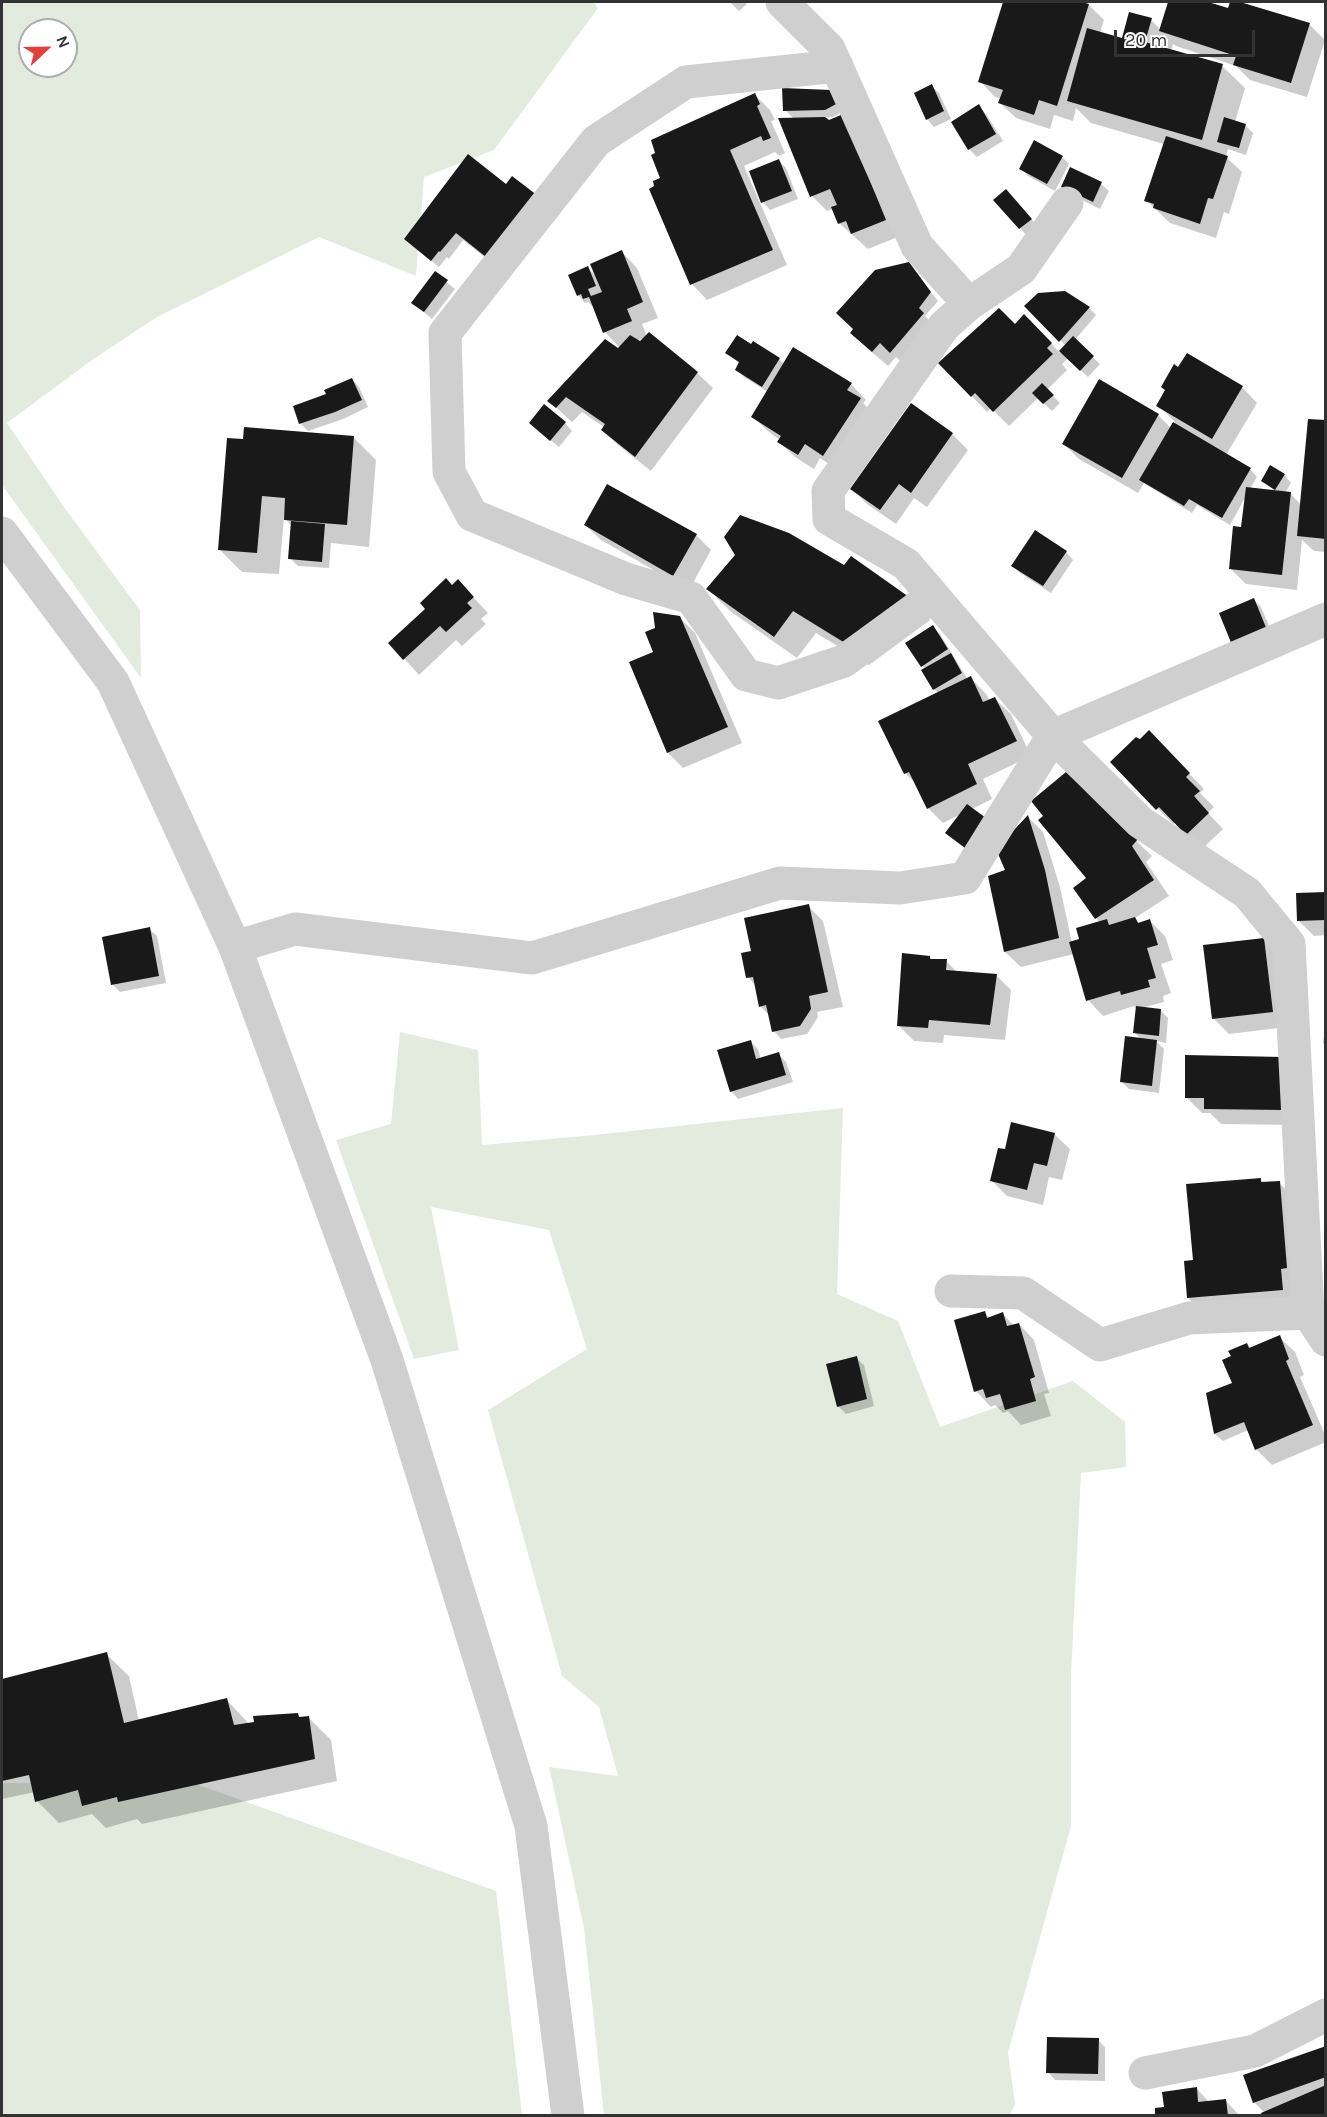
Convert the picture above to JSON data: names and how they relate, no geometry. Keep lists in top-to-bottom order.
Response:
{
  "scale_bar": "20 m",
  "north": "right"
}
